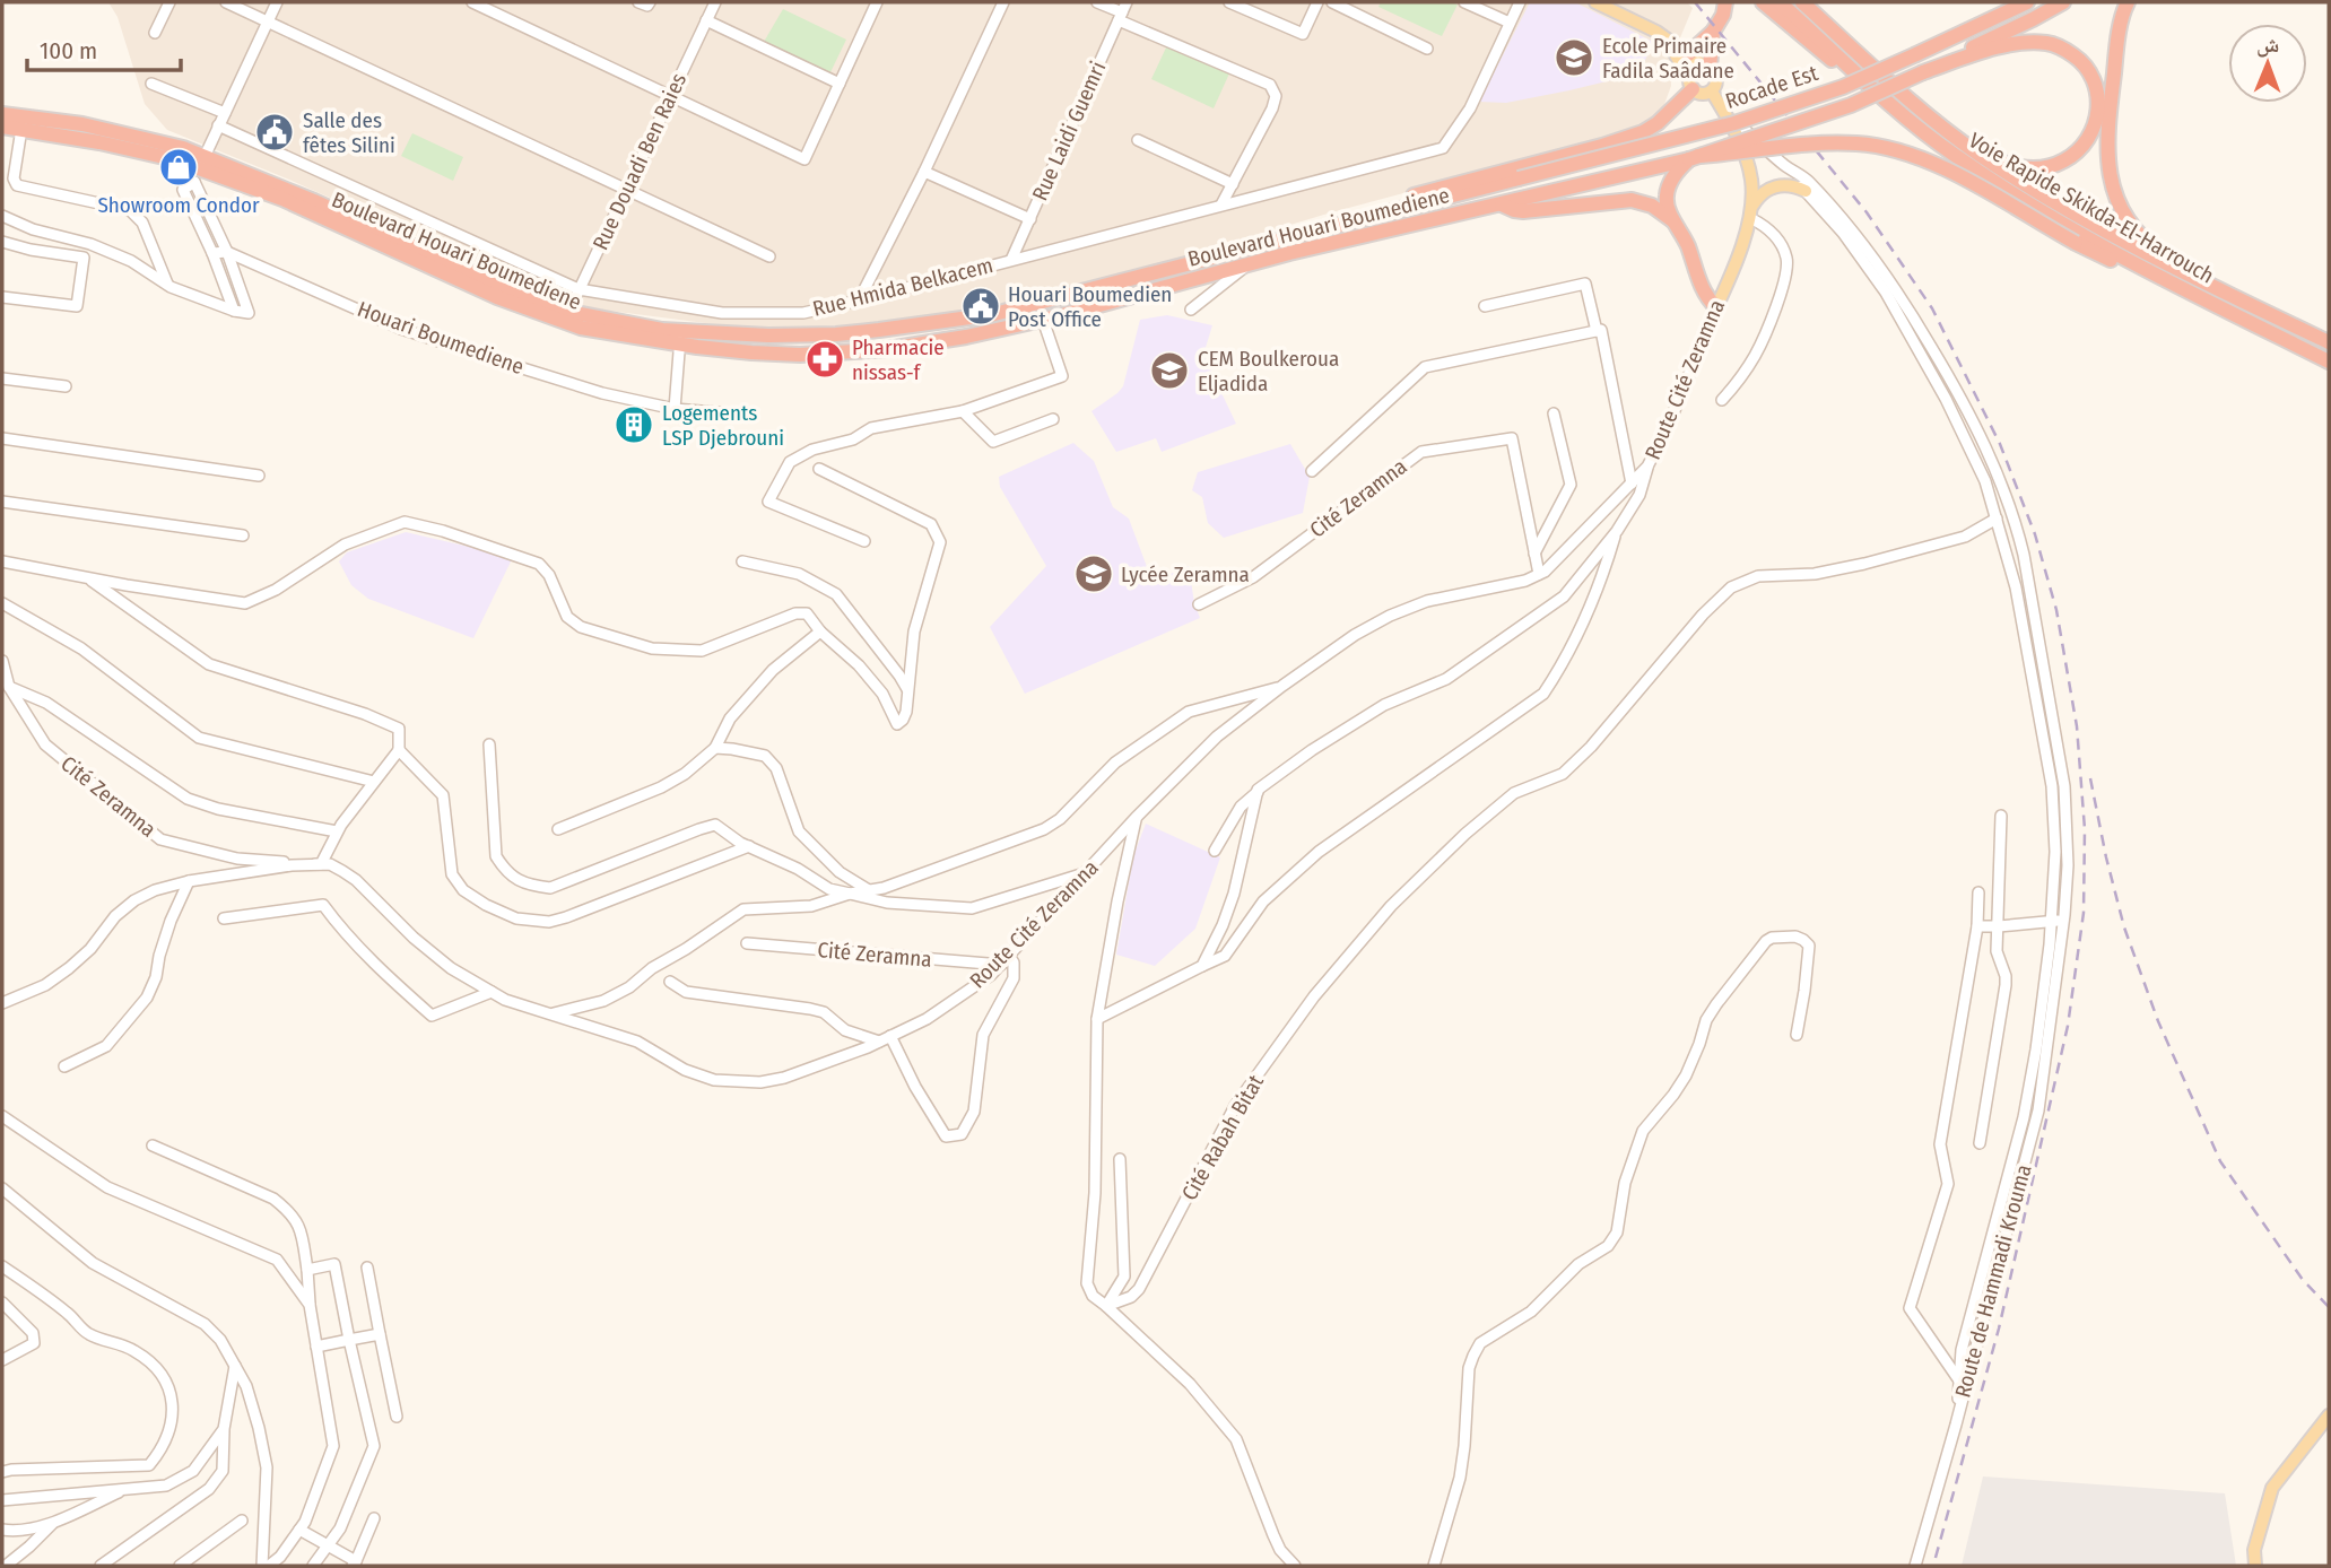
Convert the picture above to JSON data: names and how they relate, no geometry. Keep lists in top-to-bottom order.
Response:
{
  "streets": {
    "highway": ["Rocade Est", "Voie Rapide Skikda-El-Harrouch", "Boulevard Houari Boumediene"],
    "main road": ["Route Cité Zeramna"],
    "street": [
      "Rue Laidi Guemri",
      "Rue Douadi Ben Raies",
      "Rue Hmida Belkacem",
      "Houari Boumediene",
      "Cité Zeramna",
      "Cité Rabah Bitat",
      "Route de Hammadi Krouma"
    ]
  },
  "crossings": [
    ["Rocade Est", "Boulevard Houari Boumediene"],
    ["Rue Laidi Guemri", "Rue Hmida Belkacem"],
    ["Rue Douadi Ben Raies", "Boulevard Houari Boumediene"],
    ["Rue Douadi Ben Raies", "Rue Hmida Belkacem"],
    ["Route Cité Zeramna", "Cité Zeramna"],
    ["Cité Rabah Bitat", "Route de Hammadi Krouma"]
  ],
  "places": {
    "school or university": ["Ecole Primaire Fadila Saâdane", "CEM Boulkeroua Eljadida", "Lycée Zeramna"],
    "public building": ["Salle des fêtes Silini", "Houari Boumedien Post Office"],
    "shop": ["Showroom Condor"],
    "pharmacy": ["Pharmacie nissas-f"],
    "building": ["Logements LSP Djebrouni"]
  },
  "scale_bar": "100 m",
  "north": "top"
}
